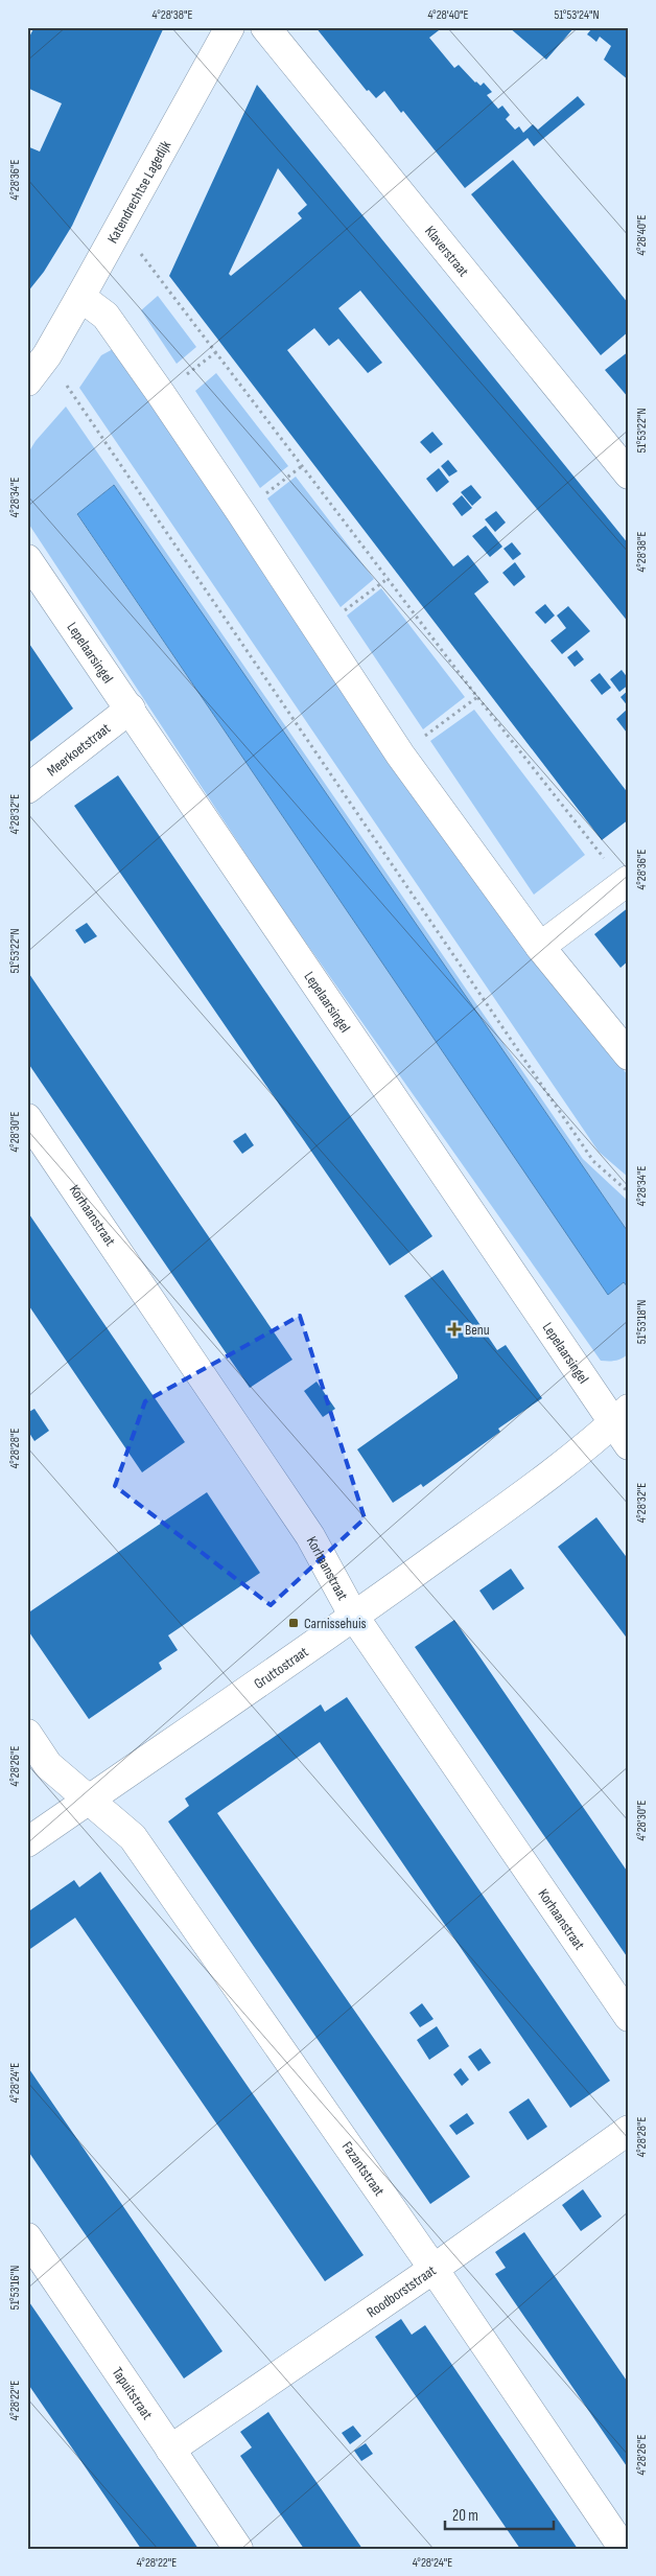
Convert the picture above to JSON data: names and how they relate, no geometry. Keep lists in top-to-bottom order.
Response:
{
  "streets": {
    "street": [
      "Katendrechtse Lagedijk",
      "Klaverstraat",
      "Lepelaarsingel",
      "Meerkoetstraat",
      "Korhaanstraat",
      "Gruttostraat",
      "Fazantstraat",
      "Roodborststraat",
      "Tapuitstraat"
    ]
  },
  "crossings": [
    ["Lepelaarsingel", "Meerkoetstraat"],
    ["Lepelaarsingel", "Gruttostraat"],
    ["Korhaanstraat", "Gruttostraat"],
    ["Gruttostraat", "Fazantstraat"],
    ["Fazantstraat", "Roodborststraat"],
    ["Roodborststraat", "Tapuitstraat"]
  ],
  "places": {
    "health": ["Benu"],
    "transit": ["Carnissehuis"]
  },
  "scale_bar": "20 m",
  "coordinates": [
    "4°28'38\"E",
    "4°28'40\"E",
    "51°53'24\"N",
    "4°28'36\"E",
    "51°53'22\"N",
    "4°28'34\"E",
    "4°28'32\"E",
    "4°28'30\"E",
    "51°53'18\"N",
    "4°28'28\"E",
    "4°28'26\"E",
    "4°28'24\"E",
    "51°53'16\"N",
    "4°28'22\"E"
  ]
}
